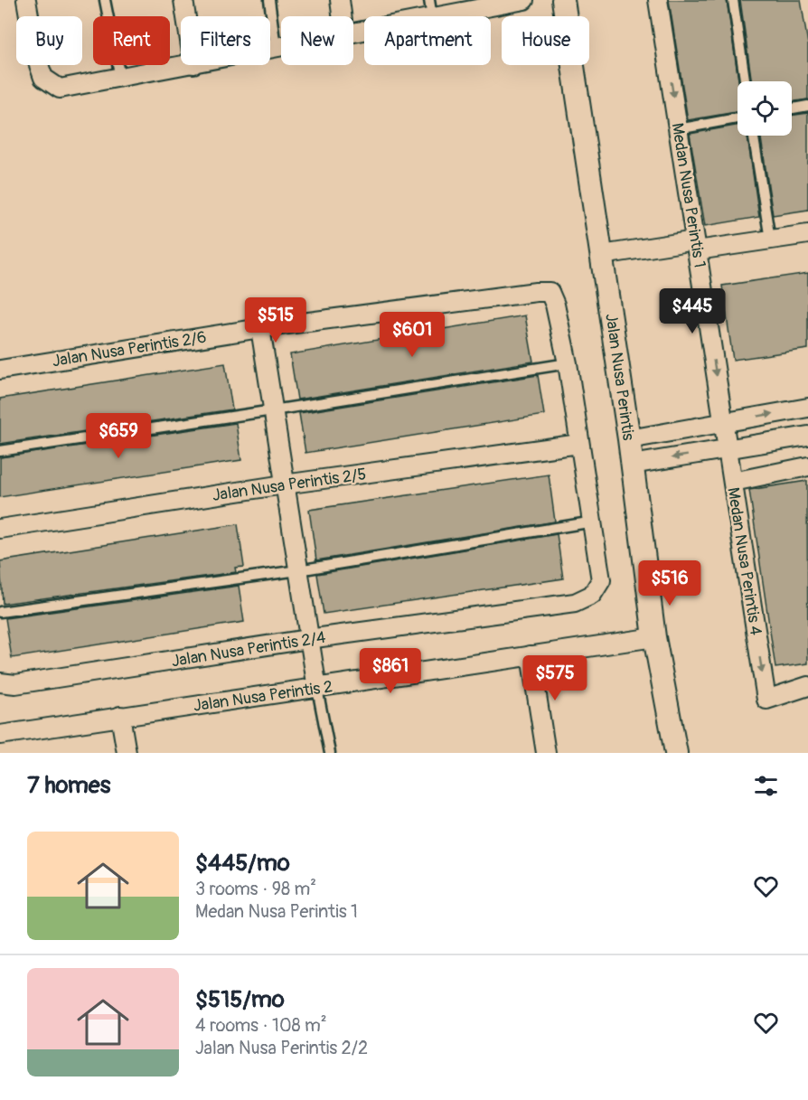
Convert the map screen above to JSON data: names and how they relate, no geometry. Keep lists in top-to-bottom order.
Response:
{
  "streets": {
    "street": [
      "Medan Nusa Perintis 1",
      "Jalan Nusa Perintis 2/6",
      "Jalan Nusa Perintis",
      "Jalan Nusa Perintis 2/5",
      "Medan Nusa Perintis 4",
      "Jalan Nusa Perintis 2/4",
      "Jalan Nusa Perintis 2"
    ]
  },
  "crossings": [
    ["Medan Nusa Perintis 1", "Medan Nusa Perintis 4"],
    ["Jalan Nusa Perintis", "Jalan Nusa Perintis 2"]
  ],
  "one_way": ["Medan Nusa Perintis 1", "Medan Nusa Perintis 4"],
  "page": {
    "chip": [
      "Buy",
      "Rent",
      "Filters",
      "New",
      "Apartment",
      "House"
    ],
    "price": [
      "$445",
      "$515",
      "$601",
      "$659",
      "$516",
      "$861",
      "$575"
    ],
    "heading": "7 homes",
    "list": [
      {
        "name": "$445/mo",
        "note": "3 rooms · 98 m² · Medan Nusa Perintis 1"
      },
      {
        "name": "$515/mo",
        "note": "4 rooms · 108 m² · Jalan Nusa Perintis 2/2"
      }
    ]
  }
}
